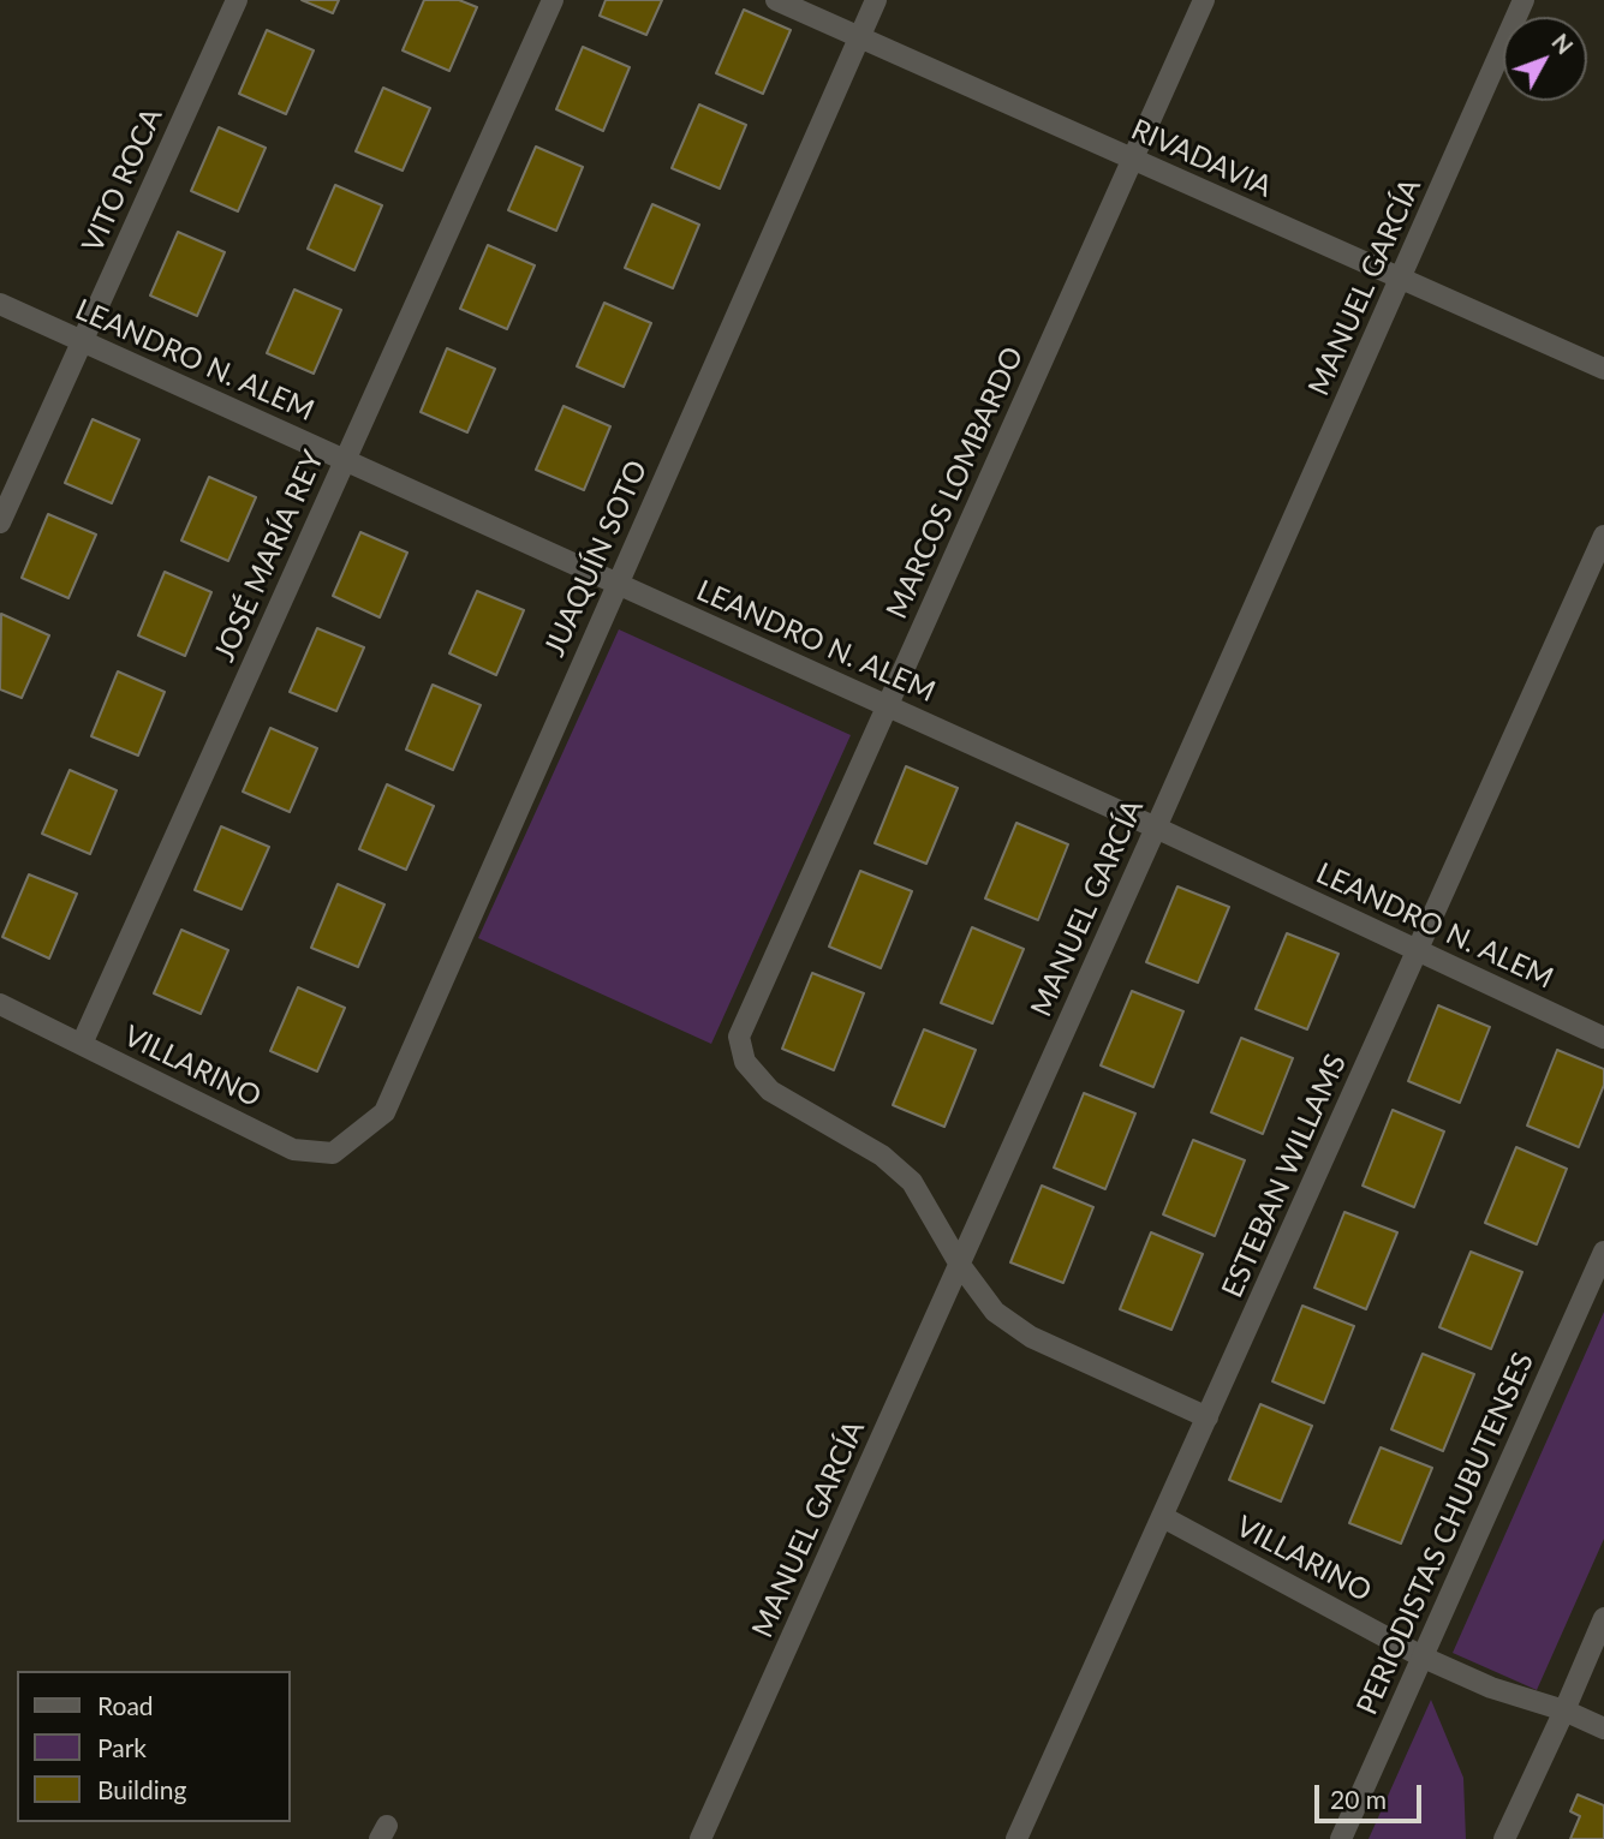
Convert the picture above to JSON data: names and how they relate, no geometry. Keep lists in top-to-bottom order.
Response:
{
  "streets": {
    "street": [
      "RIVADAVIA",
      "VITO ROCA",
      "MANUEL GARCÍA",
      "LEANDRO N. ALEM",
      "MARCOS LOMBARDO",
      "JOSÉ MARÍA REY",
      "JUAQUÍN SOTO",
      "VILLARINO",
      "ESTEBAN WILLAMS",
      "PERIODISTAS CHUBUTENSES"
    ]
  },
  "crossings": [
    ["RIVADAVIA", "MANUEL GARCÍA"],
    ["RIVADAVIA", "MARCOS LOMBARDO"],
    ["RIVADAVIA", "JUAQUÍN SOTO"],
    ["VITO ROCA", "LEANDRO N. ALEM"],
    ["MANUEL GARCÍA", "LEANDRO N. ALEM"],
    ["MANUEL GARCÍA", "MARCOS LOMBARDO"],
    ["LEANDRO N. ALEM", "MARCOS LOMBARDO"],
    ["LEANDRO N. ALEM", "JOSÉ MARÍA REY"],
    ["LEANDRO N. ALEM", "JUAQUÍN SOTO"],
    ["LEANDRO N. ALEM", "ESTEBAN WILLAMS"],
    ["JOSÉ MARÍA REY", "VILLARINO"],
    ["JUAQUÍN SOTO", "VILLARINO"],
    ["VILLARINO", "ESTEBAN WILLAMS"],
    ["VILLARINO", "PERIODISTAS CHUBUTENSES"]
  ],
  "legend": ["Road", "Park", "Building"],
  "scale_bar": "20 m",
  "north": "top right"
}
